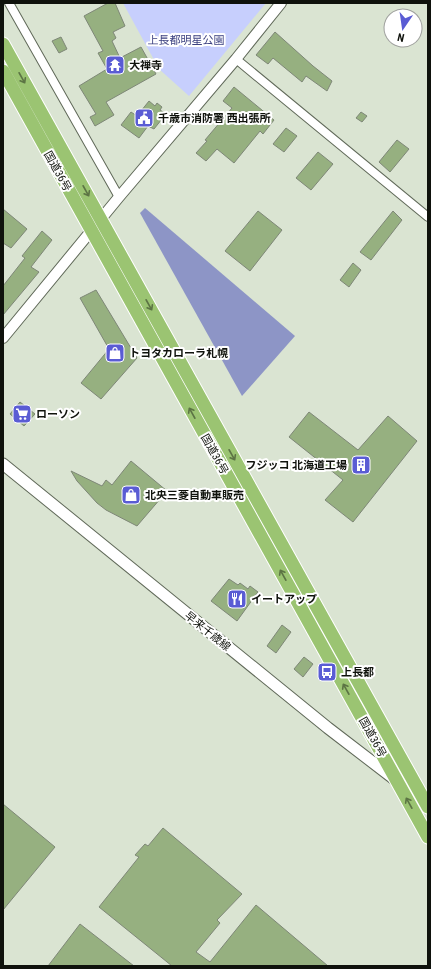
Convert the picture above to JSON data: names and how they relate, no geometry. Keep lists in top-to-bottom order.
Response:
{
  "streets": {
    "highway": ["国道36号"],
    "main road": ["早来千歳線"]
  },
  "crossings": [
    ["国道36号", "早来千歳線"]
  ],
  "parks": ["上長都明星公園"],
  "places": {
    "temple": ["大禅寺"],
    "public building": ["千歳市消防署 西出張所"],
    "shop": ["トヨタカローラ札幌", "北央三菱自動車販売"],
    "supermarket": ["ローソン"],
    "building": ["フジッコ 北海道工場"],
    "restaurant": ["イートアップ"],
    "bus stop": ["上長都"]
  },
  "north": "bottom"
}
